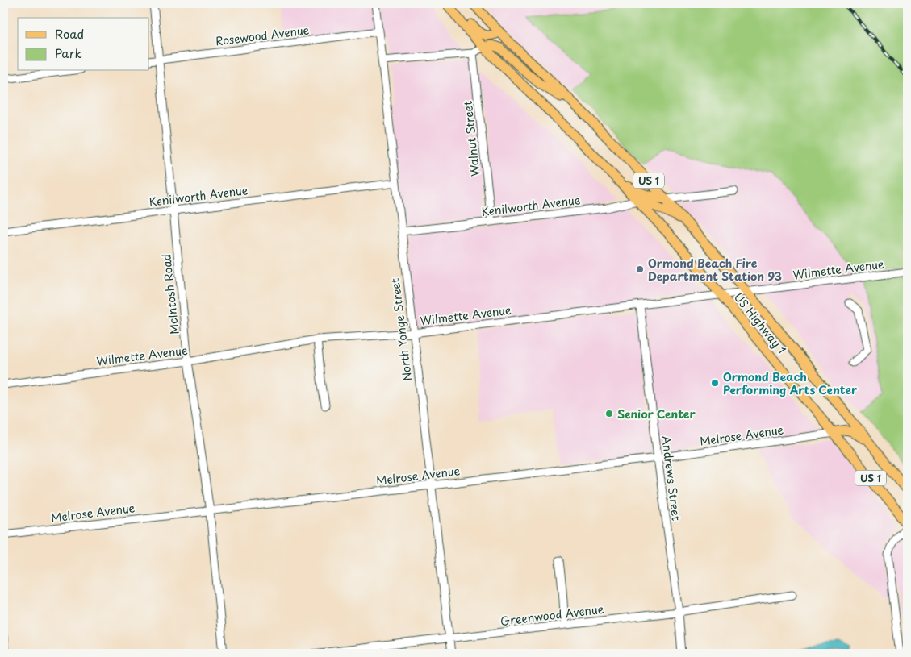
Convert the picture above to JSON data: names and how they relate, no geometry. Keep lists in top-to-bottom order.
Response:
{
  "streets": {
    "main road": ["US 1", "US Highway 1"],
    "street": [
      "Rosewood Avenue",
      "Walnut Street",
      "Kenilworth Avenue",
      "Wilmette Avenue",
      "McIntosh Road",
      "North Yonge Street",
      "Melrose Avenue",
      "Andrews Street",
      "Greenwood Avenue"
    ]
  },
  "crossings": [
    ["Rosewood Avenue", "McIntosh Road"],
    ["Rosewood Avenue", "North Yonge Street"],
    ["Walnut Street", "Kenilworth Avenue"],
    ["US 1", "US Highway 1"],
    ["Kenilworth Avenue", "McIntosh Road"],
    ["Kenilworth Avenue", "US Highway 1"],
    ["Kenilworth Avenue", "North Yonge Street"],
    ["Wilmette Avenue", "McIntosh Road"],
    ["Wilmette Avenue", "US Highway 1"],
    ["Wilmette Avenue", "North Yonge Street"],
    ["Wilmette Avenue", "Andrews Street"],
    ["McIntosh Road", "Melrose Avenue"],
    ["US Highway 1", "Melrose Avenue"],
    ["North Yonge Street", "Melrose Avenue"],
    ["North Yonge Street", "Greenwood Avenue"],
    ["Melrose Avenue", "Andrews Street"],
    ["Andrews Street", "Greenwood Avenue"]
  ],
  "places": ["Ormond Beach Fire Department Station 93", "Ormond Beach Performing Arts Center", "Senior Center"],
  "legend": ["Road", "Park"]
}
